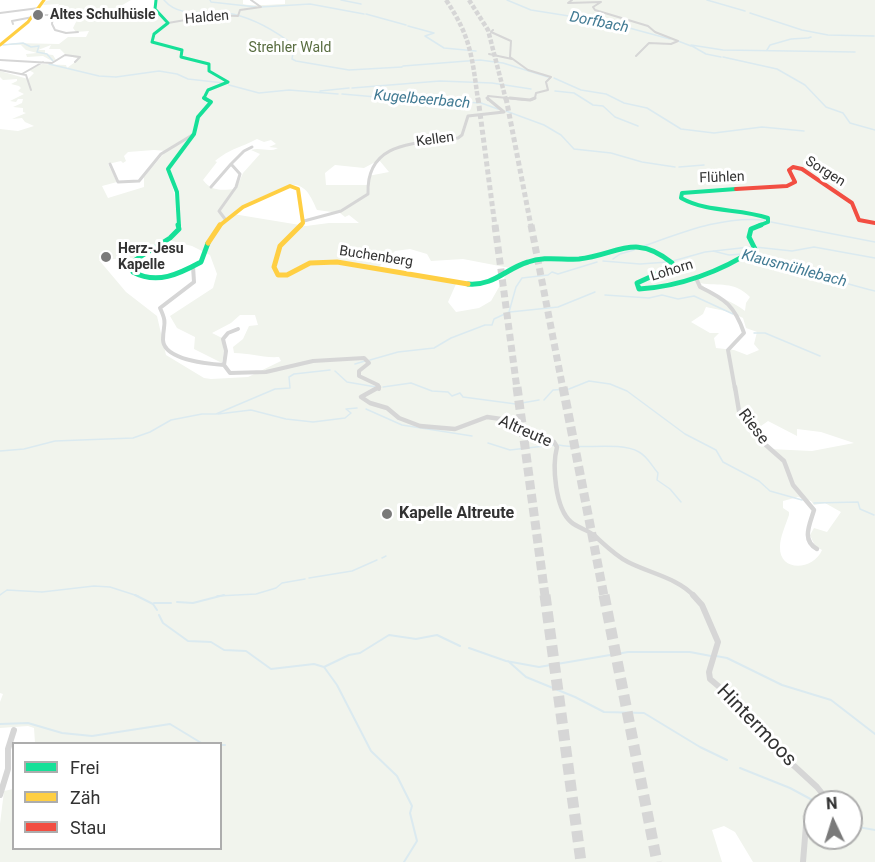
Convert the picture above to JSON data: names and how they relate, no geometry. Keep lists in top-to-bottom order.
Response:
{
  "streets": {
    "street": [
      "Halden",
      "Kellen",
      "Sorgen",
      "Flühlen",
      "Buchenberg",
      "Lohorn",
      "Riese",
      "Altreute",
      "Hintermoos"
    ]
  },
  "crossings": [
    ["Kellen", "Buchenberg"],
    ["Sorgen", "Flühlen"],
    ["Flühlen", "Lohorn"],
    ["Buchenberg", "Lohorn"],
    ["Lohorn", "Riese"],
    ["Altreute", "Hintermoos"]
  ],
  "water": ["Dorfbach", "Kugelbeerbach", "Klausmühlebach"],
  "parks": ["Strehler Wald"],
  "places": ["Altes Schulhüsle", "Herz-Jesu Kapelle", "Kapelle Altreute"],
  "legend": ["Frei", "Zäh", "Stau"],
  "north": "top"
}
